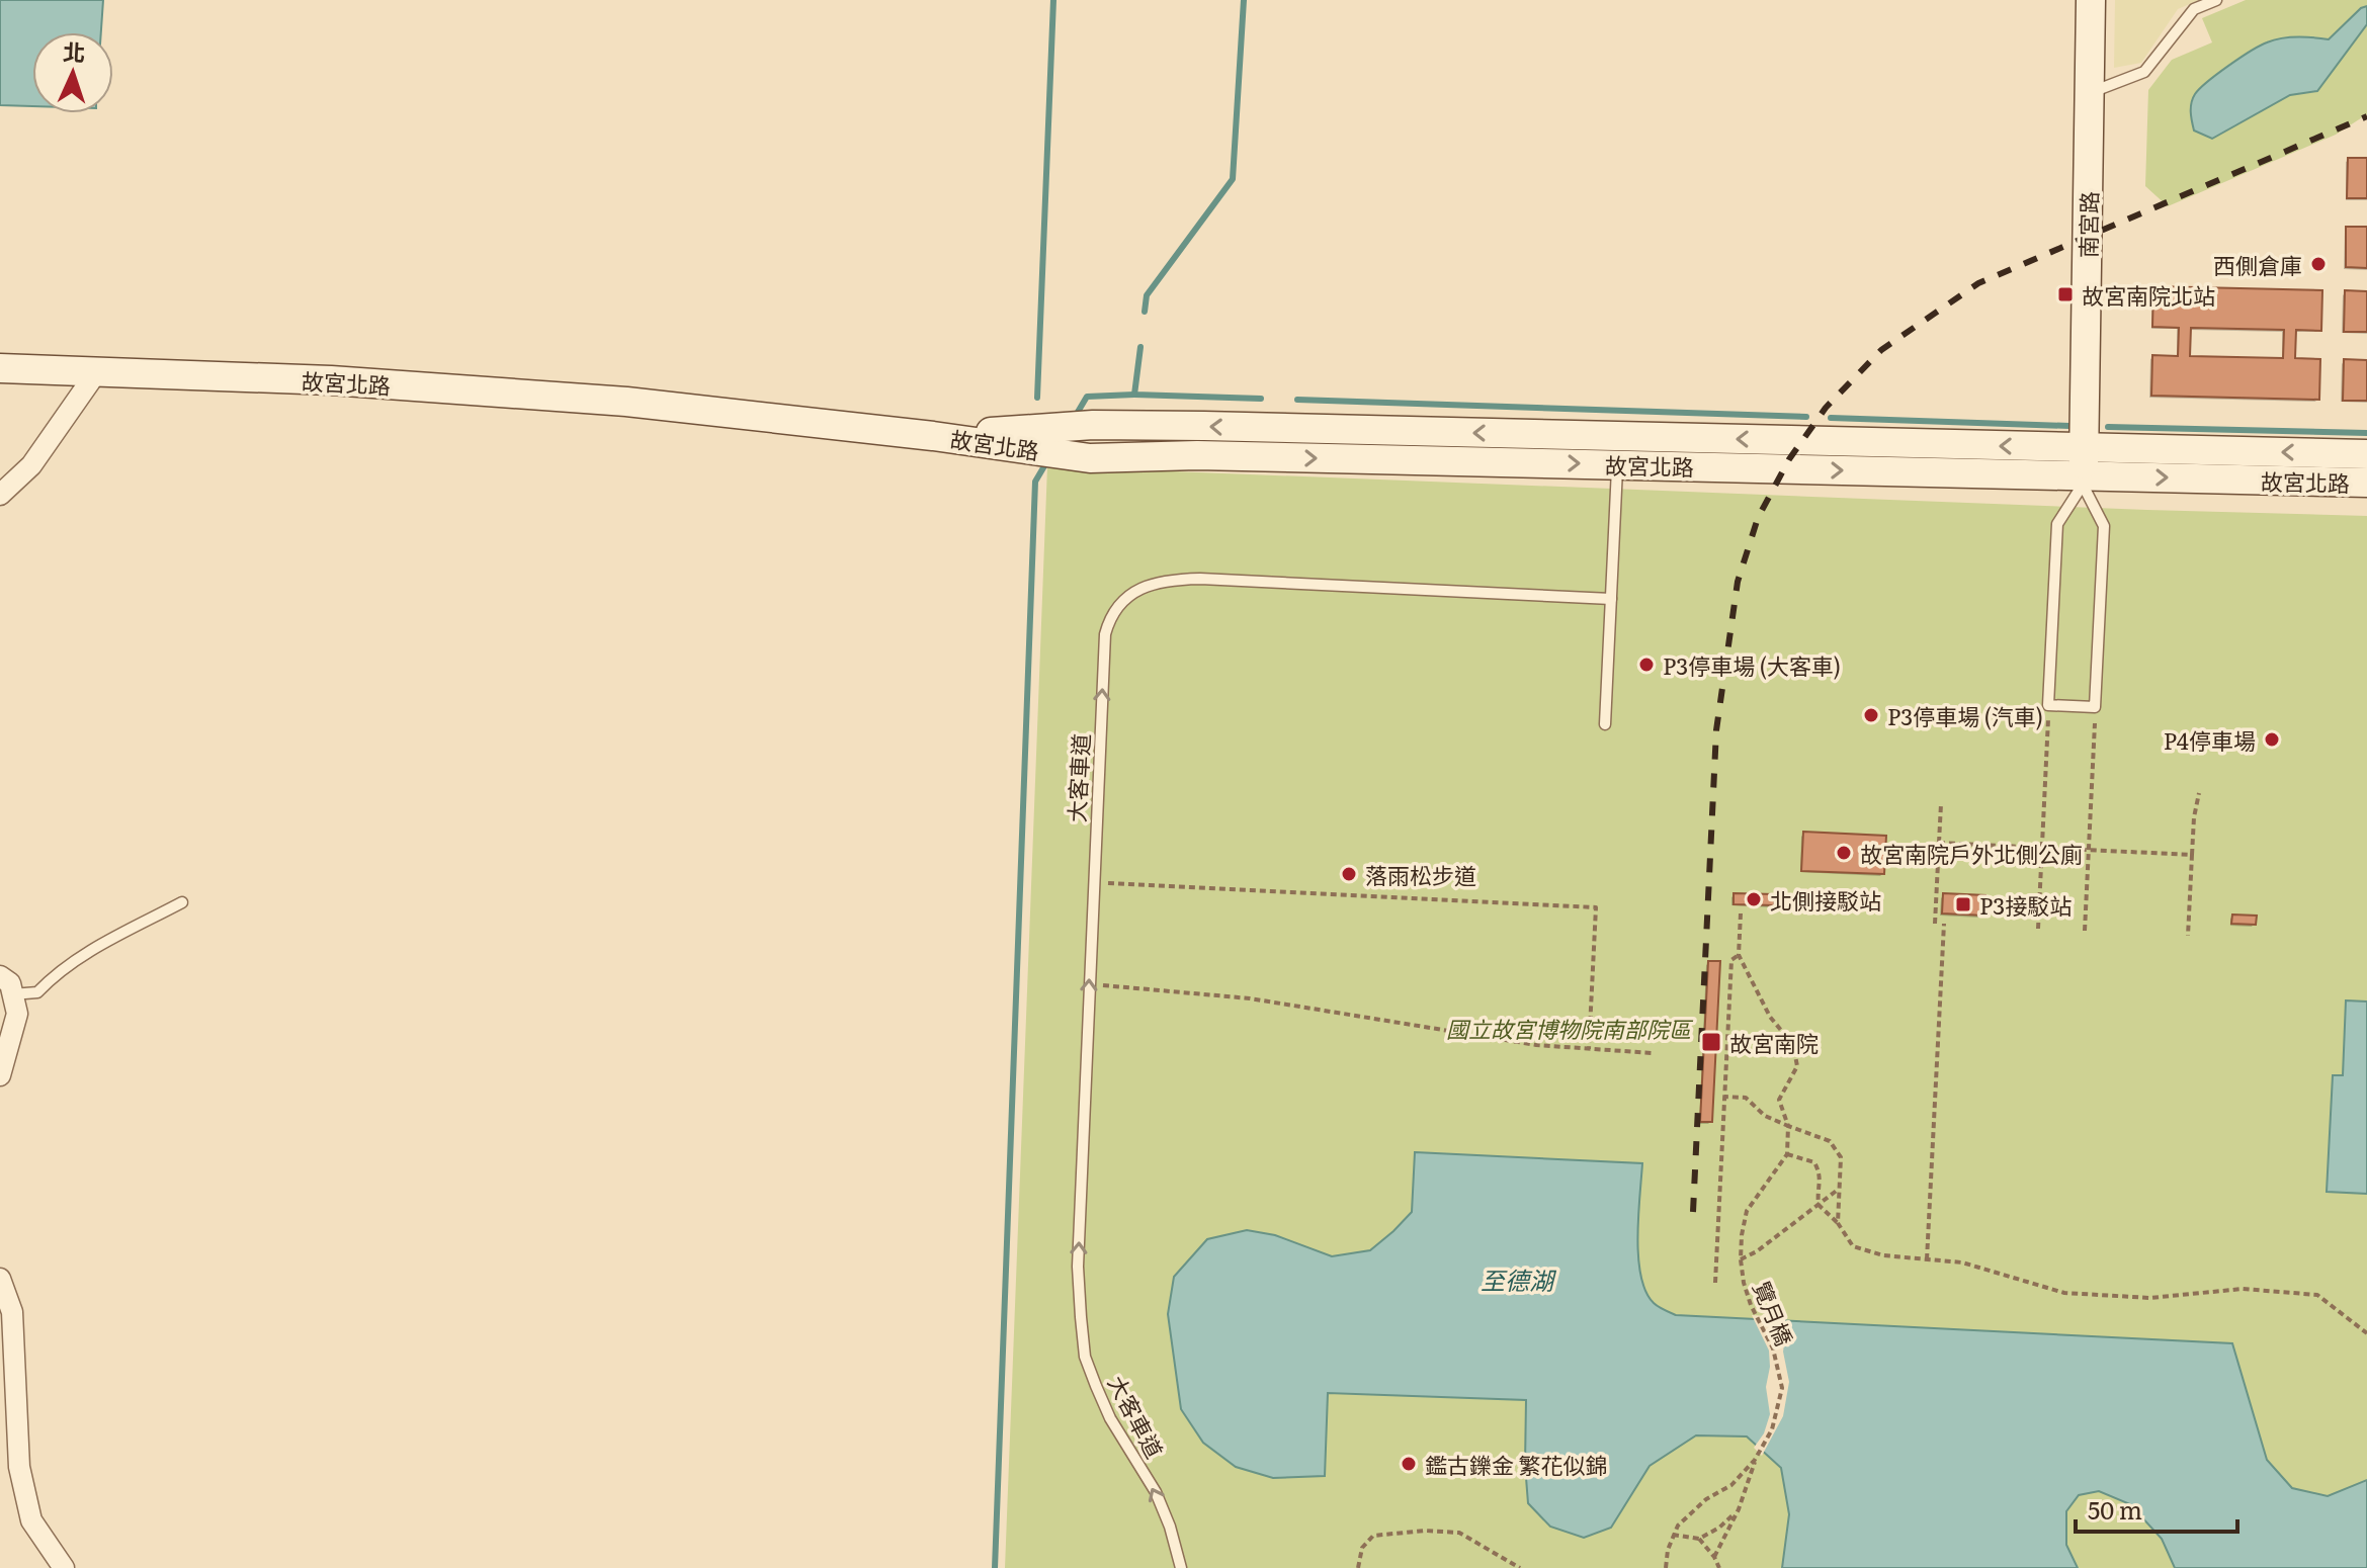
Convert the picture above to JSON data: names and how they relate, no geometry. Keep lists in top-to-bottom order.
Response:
{
  "streets": {
    "street": ["南宮路", "故宮北路"],
    "lane": ["大客車道"],
    "path": ["覽月橋"]
  },
  "crossings": [
    ["南宮路", "故宮北路"]
  ],
  "water": ["至德湖"],
  "parks": ["國立故宮博物院南部院區"],
  "places": {
    "other": [
      "西側倉庫",
      "P3停車場 (大客車)",
      "P3停車場 (汽車)",
      "P4停車場",
      "故宮南院戶外北側公廁",
      "落雨松步道",
      "北側接駁站",
      "鑑古鑠金 繁花似錦"
    ],
    "transit": ["故宮南院北站", "P3接駁站", "故宮南院"]
  },
  "scale_bar": "50 m",
  "north": "top"
}
